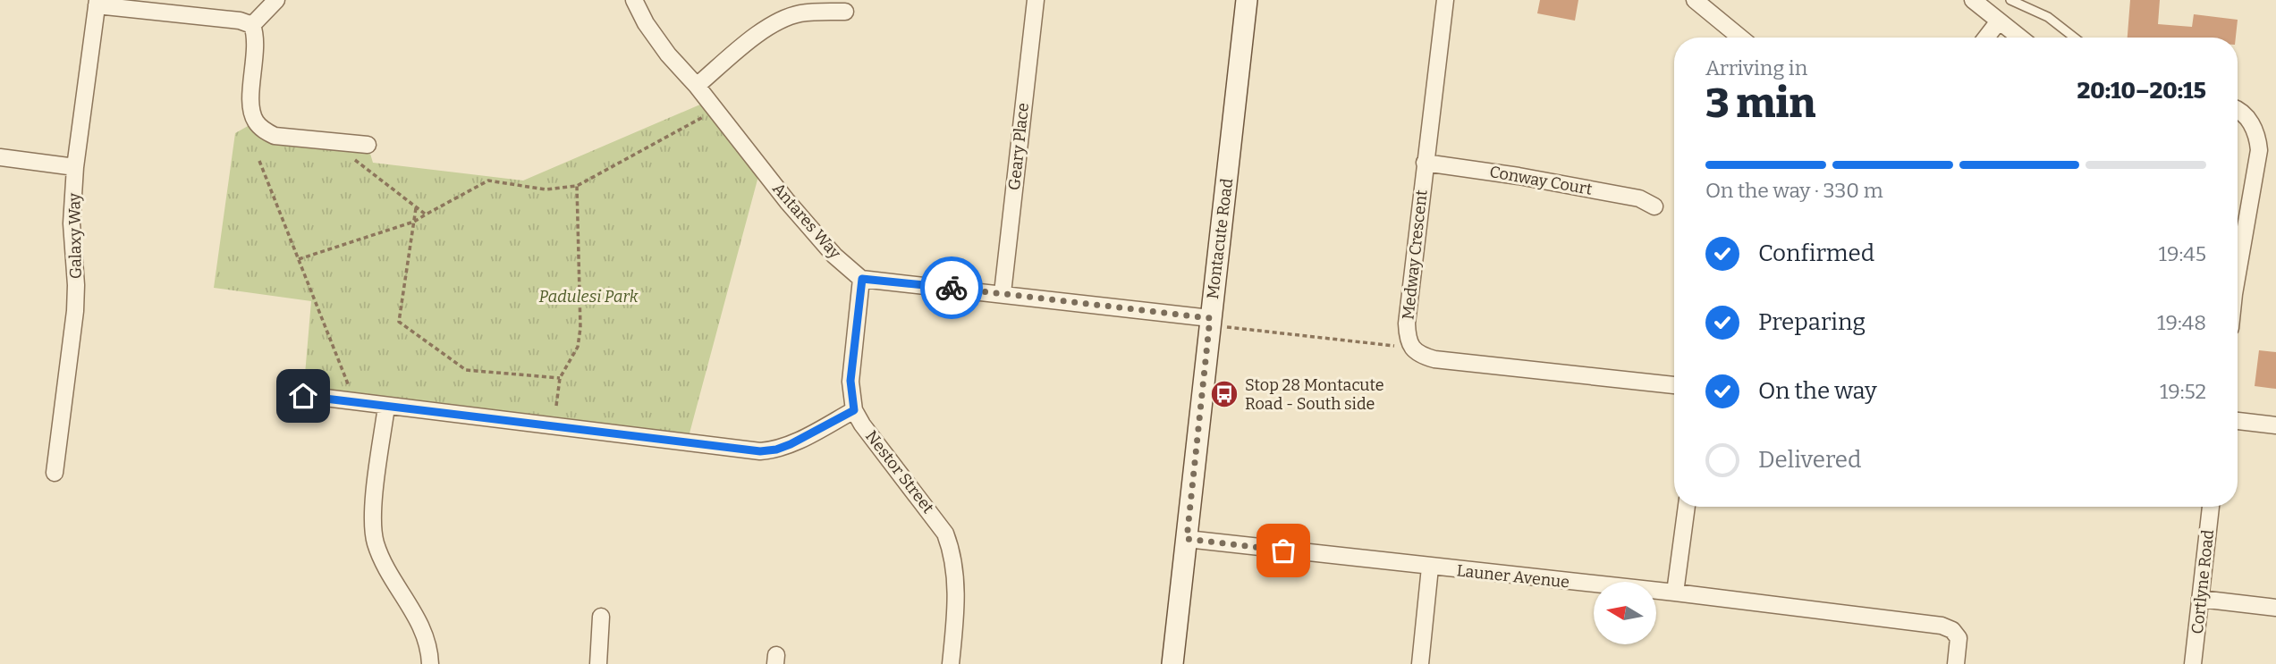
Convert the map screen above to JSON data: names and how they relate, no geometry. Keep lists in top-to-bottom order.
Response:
{
  "streets": {
    "main road": ["Montacute Road"],
    "street": [
      "Geary Place",
      "Conway Court",
      "Antares Way",
      "Galaxy Way",
      "Medway Crescent",
      "Nestor Street",
      "Launer Avenue",
      "Cortlyne Road"
    ]
  },
  "crossings": [
    ["Conway Court", "Medway Crescent"],
    ["Antares Way", "Nestor Street"],
    ["Montacute Road", "Launer Avenue"]
  ],
  "parks": ["Padulesi Park"],
  "places": {
    "bus stop": ["Stop 28 Montacute Road - South side"]
  },
  "north": "left",
  "page": {
    "heading": ["3 min", "Arriving in", "20:10–20:15"],
    "bar": "On the way · 330 m",
    "list": [
      ["Confirmed", "19:45"],
      ["Preparing", "19:48"],
      ["On the way", "19:52"],
      "Delivered"
    ]
  }
}
